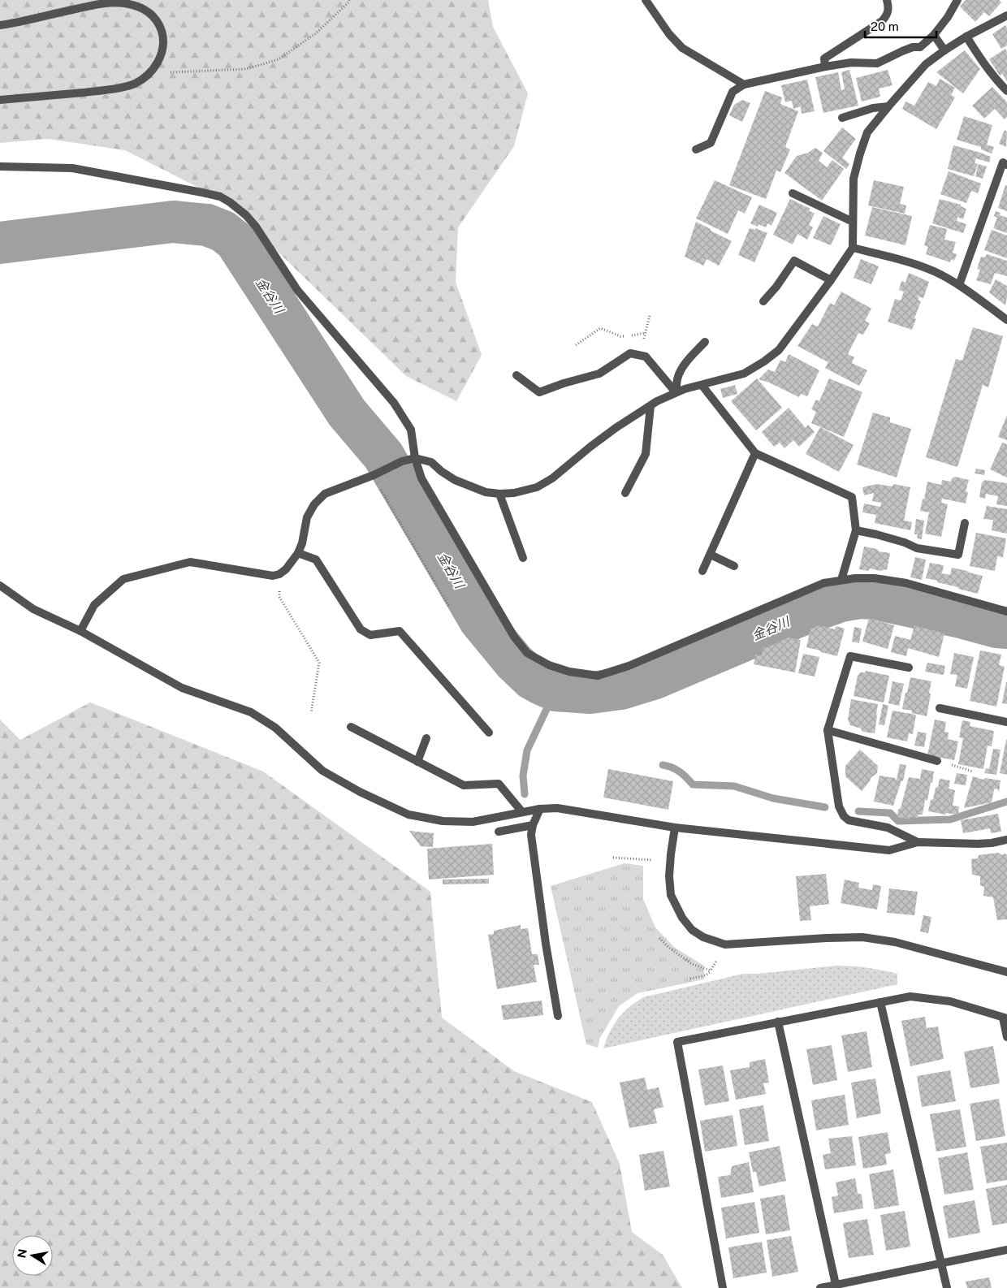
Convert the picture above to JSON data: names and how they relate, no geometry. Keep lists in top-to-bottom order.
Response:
{
  "water": ["金谷川"],
  "scale_bar": "20 m",
  "north": "left"
}
